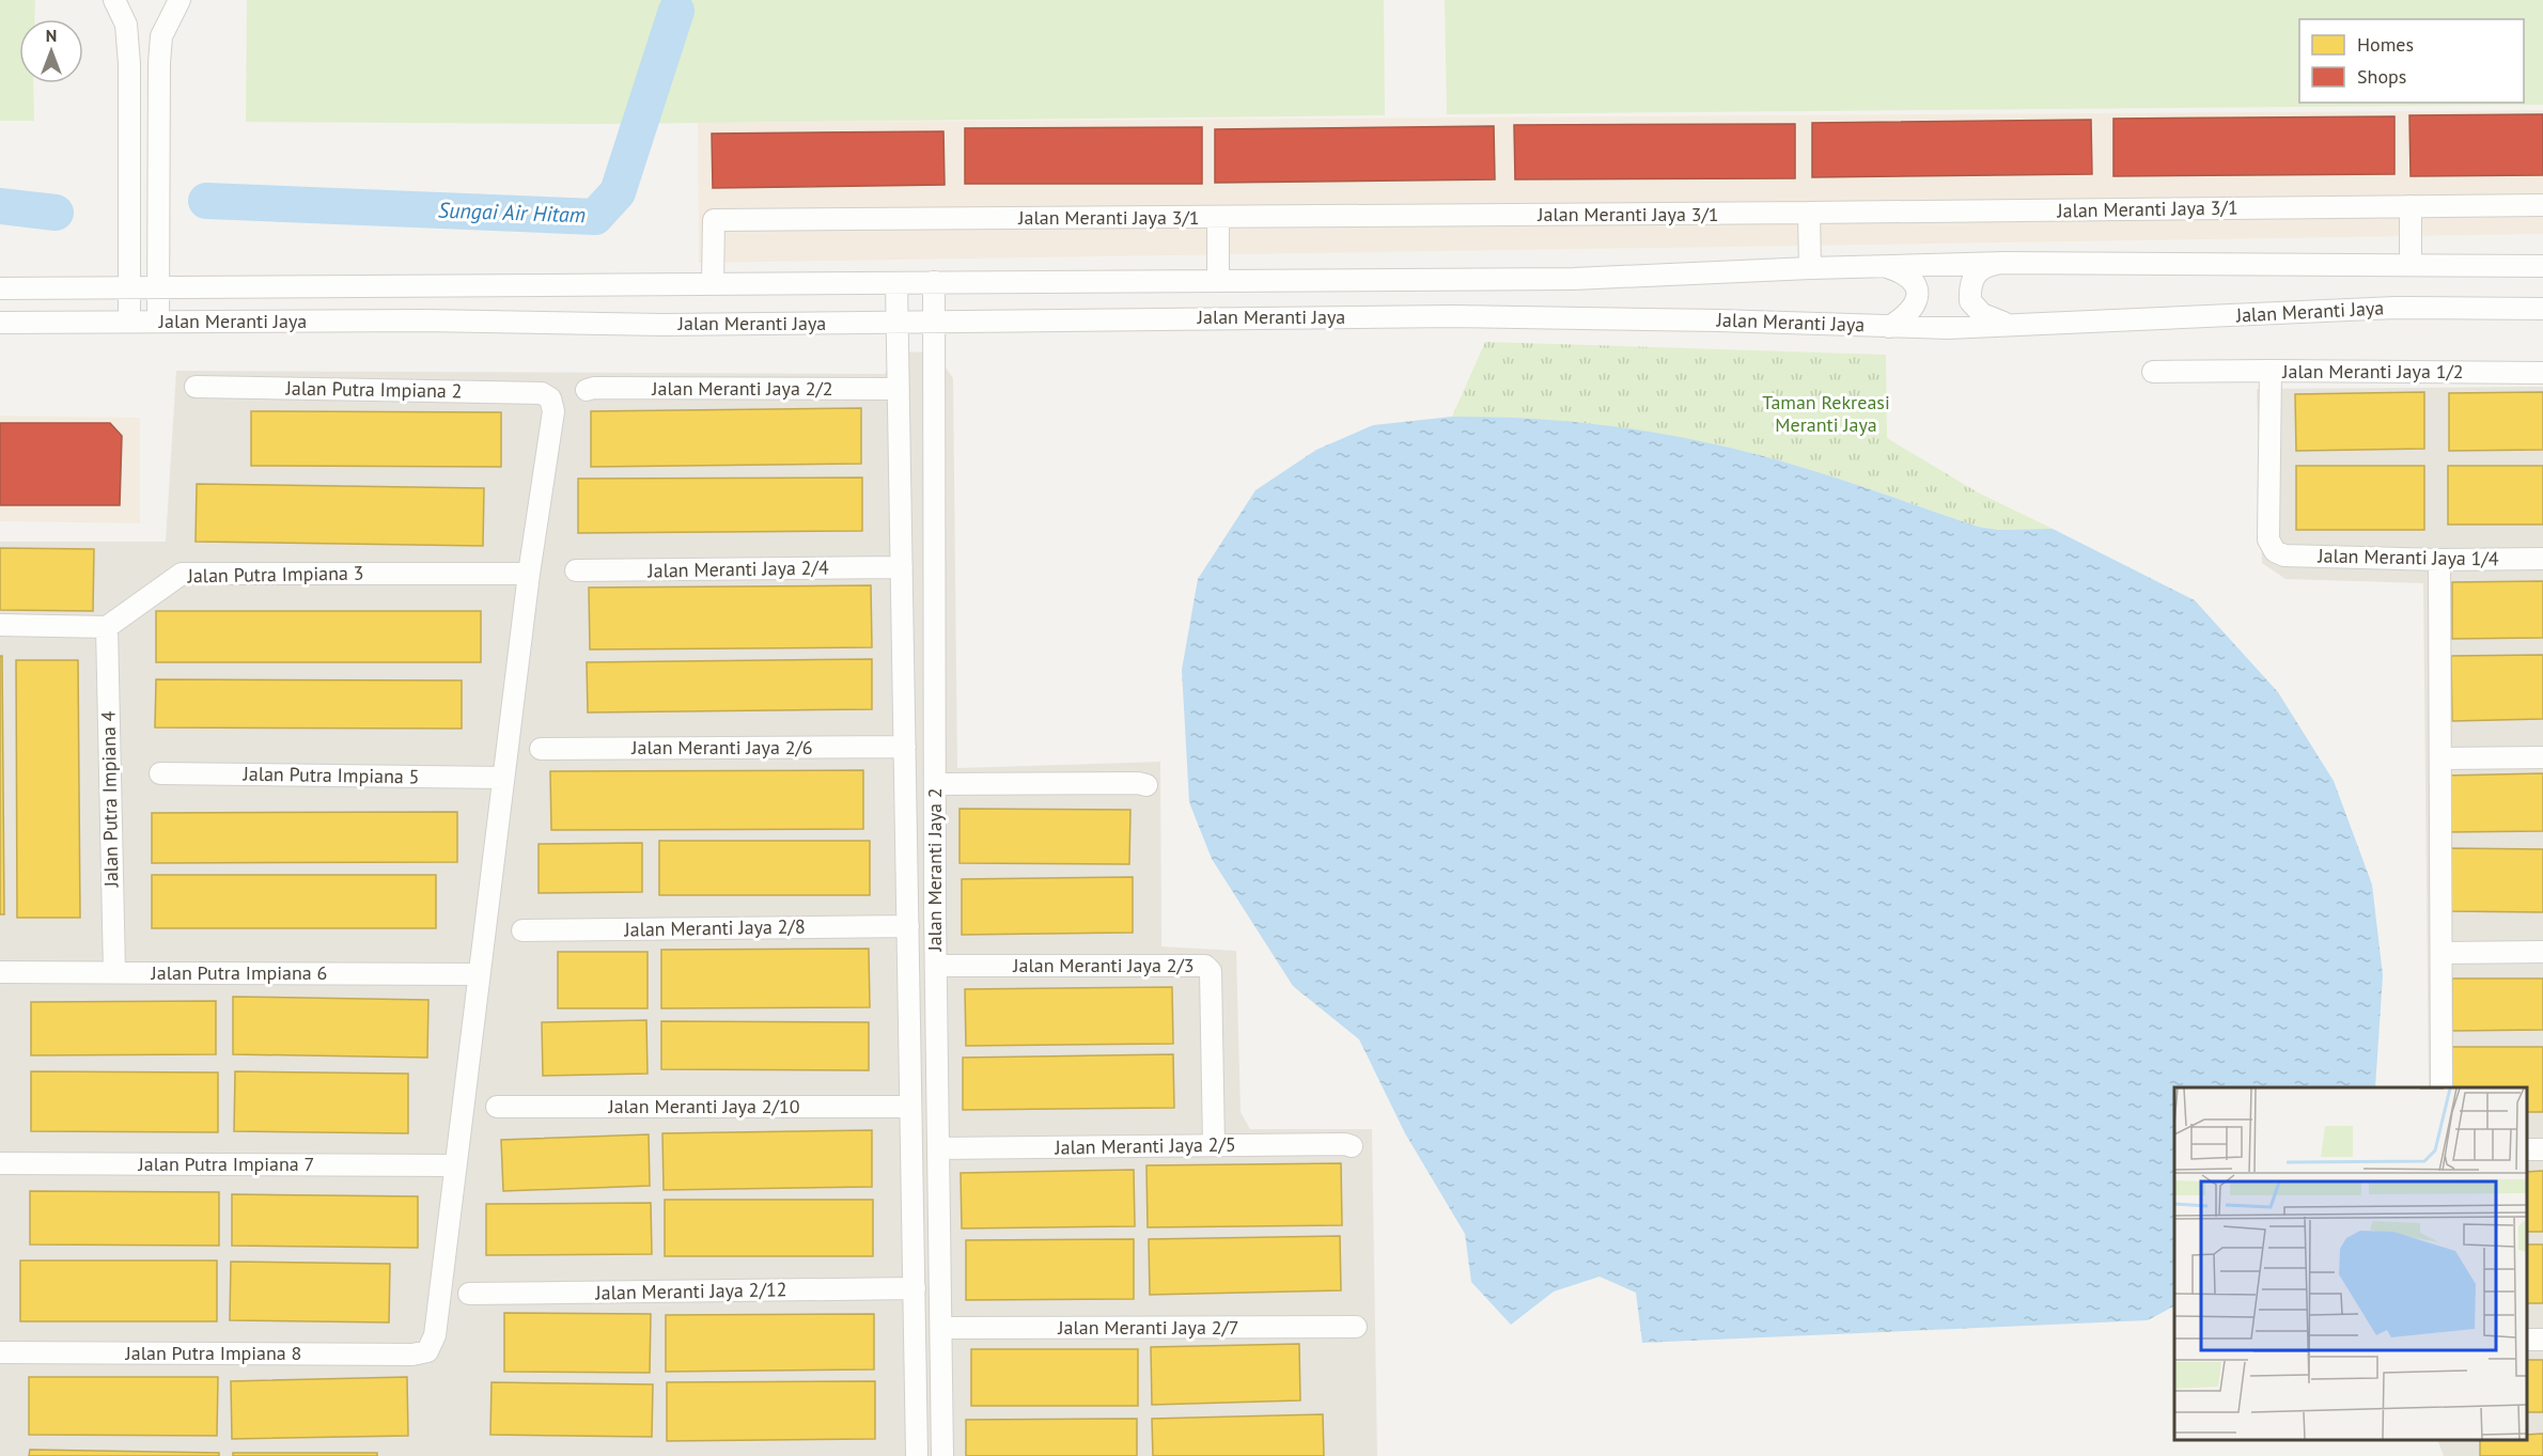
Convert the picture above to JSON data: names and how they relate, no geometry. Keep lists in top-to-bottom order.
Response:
{
  "streets": {
    "street": [
      "Jalan Meranti Jaya 3/1",
      "Jalan Meranti Jaya",
      "Jalan Meranti Jaya 1/2",
      "Jalan Meranti Jaya 2/2",
      "Jalan Putra Impiana 2",
      "Jalan Meranti Jaya 1/4",
      "Jalan Meranti Jaya 2/4",
      "Jalan Putra Impiana 3",
      "Jalan Meranti Jaya 2/6",
      "Jalan Putra Impiana 5",
      "Jalan Putra Impiana 4",
      "Jalan Meranti Jaya 2",
      "Jalan Meranti Jaya 2/8",
      "Jalan Meranti Jaya 2/3",
      "Jalan Putra Impiana 6",
      "Jalan Meranti Jaya 2/10",
      "Jalan Meranti Jaya 2/5",
      "Jalan Putra Impiana 7",
      "Jalan Meranti Jaya 2/12",
      "Jalan Meranti Jaya 2/7",
      "Jalan Putra Impiana 8"
    ]
  },
  "crossings": [
    ["Jalan Meranti Jaya 3/1", "Jalan Meranti Jaya"],
    ["Jalan Meranti Jaya", "Jalan Meranti Jaya 2"],
    ["Jalan Meranti Jaya 1/2", "Jalan Meranti Jaya 1/4"],
    ["Jalan Meranti Jaya 2/2", "Jalan Meranti Jaya 2"],
    ["Jalan Putra Impiana 2", "Jalan Putra Impiana 3"],
    ["Jalan Meranti Jaya 2/4", "Jalan Meranti Jaya 2"],
    ["Jalan Putra Impiana 3", "Jalan Putra Impiana 4"],
    ["Jalan Meranti Jaya 2/6", "Jalan Meranti Jaya 2"],
    ["Jalan Putra Impiana 4", "Jalan Putra Impiana 6"],
    ["Jalan Meranti Jaya 2", "Jalan Meranti Jaya 2/8"],
    ["Jalan Meranti Jaya 2", "Jalan Meranti Jaya 2/3"],
    ["Jalan Meranti Jaya 2", "Jalan Meranti Jaya 2/10"],
    ["Jalan Meranti Jaya 2", "Jalan Meranti Jaya 2/5"],
    ["Jalan Meranti Jaya 2", "Jalan Meranti Jaya 2/12"],
    ["Jalan Meranti Jaya 2", "Jalan Meranti Jaya 2/7"],
    ["Jalan Meranti Jaya 2/3", "Jalan Meranti Jaya 2/5"],
    ["Jalan Putra Impiana 7", "Jalan Putra Impiana 8"]
  ],
  "water": ["Sungai Air Hitam"],
  "parks": ["Taman Rekreasi Meranti Jaya"],
  "legend": ["Homes", "Shops"],
  "north": "top"
}
